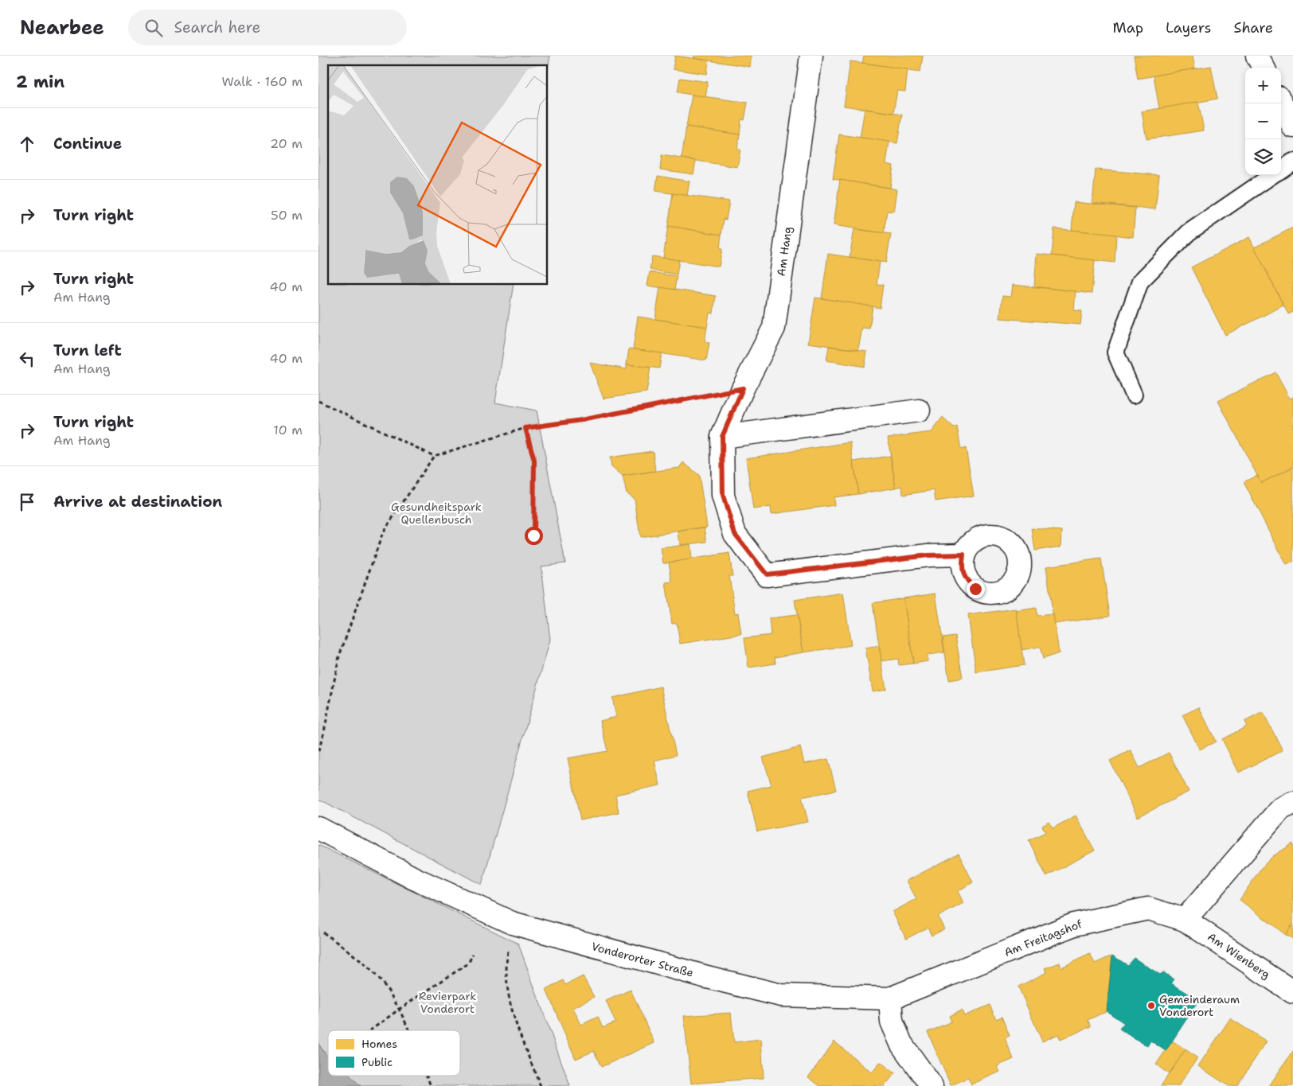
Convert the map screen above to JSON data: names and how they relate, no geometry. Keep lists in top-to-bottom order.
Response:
{
  "streets": {
    "street": [
      "Am Hang",
      "Am Freitagshof",
      "Am Wienberg",
      "Vonderorter Straße"
    ]
  },
  "crossings": [
    ["Am Freitagshof", "Am Wienberg"],
    ["Am Freitagshof", "Vonderorter Straße"]
  ],
  "parks": ["Gesundheitspark Quellenbusch", "Revierpark Vonderort"],
  "places": ["Gemeinderaum Vonderort"],
  "legend": ["Homes", "Public"],
  "page": {
    "header": "Nearbee",
    "search": "Search here",
    "nav": ["Map", "Layers", "Share"],
    "heading": ["2 min", "Walk · 160 m"],
    "map_buttons": ["+", "−"],
    "list": [
      ["Continue", "20 m"],
      ["Turn right", "50 m"],
      ["Turn right", "Am Hang", "40 m"],
      ["Turn left", "Am Hang", "40 m"],
      ["Turn right", "Am Hang", "10 m"],
      "Arrive at destination"
    ]
  }
}
